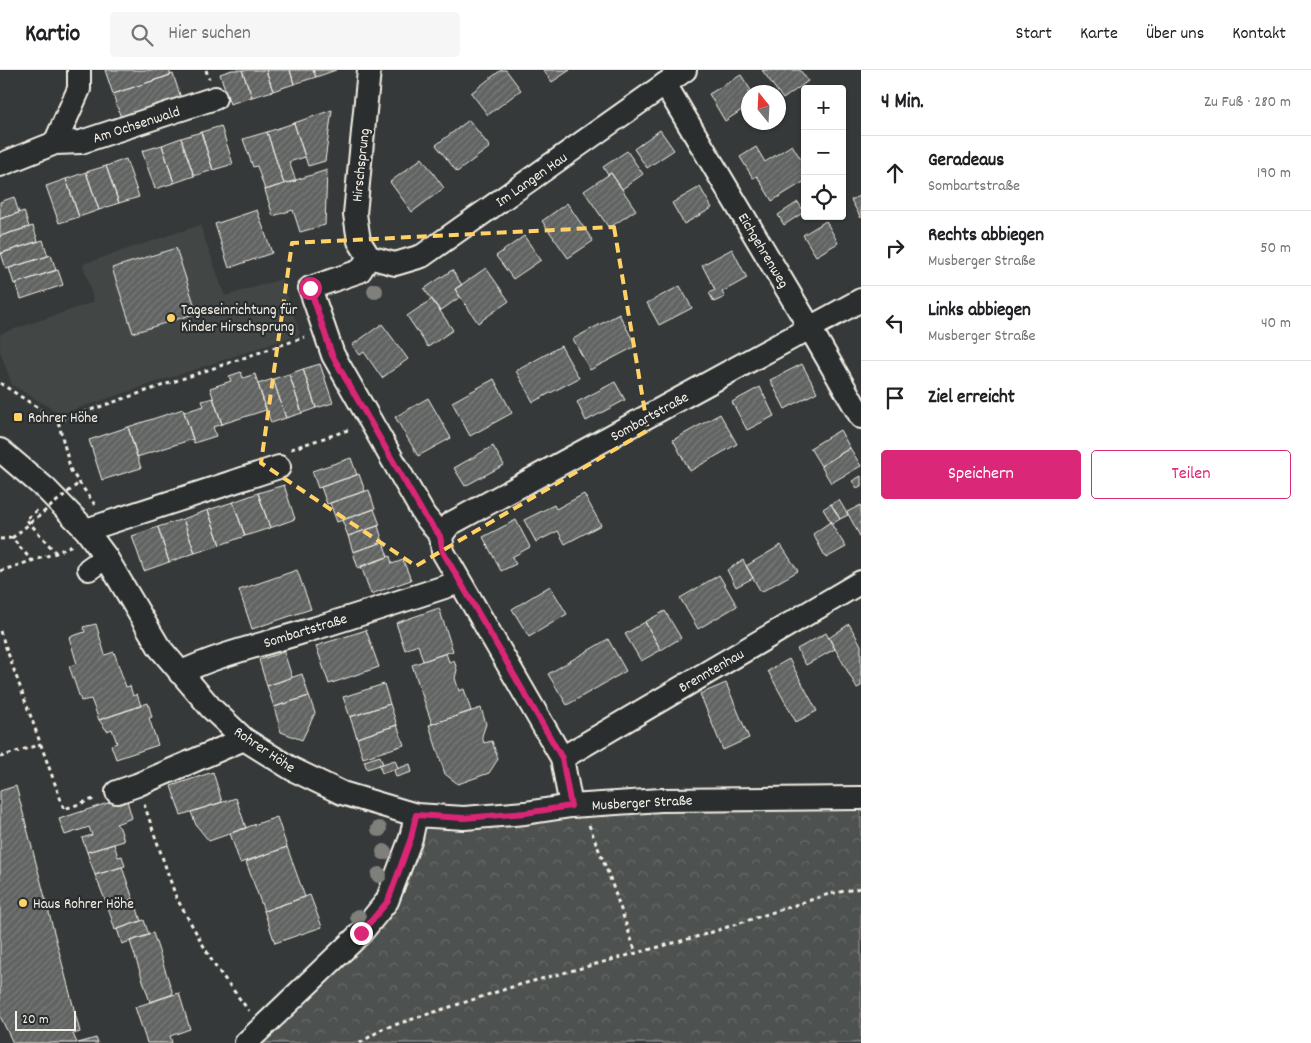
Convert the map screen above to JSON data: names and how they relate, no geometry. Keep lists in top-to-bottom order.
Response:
{
  "streets": {
    "street": [
      "Am Ochsenwald",
      "Hirschsprung",
      "Im Langen Hau",
      "Eichgehrenweg",
      "Sombartstraße",
      "Brenntenhau",
      "Rohrer Höhe",
      "Musberger Straße"
    ]
  },
  "crossings": [
    ["Hirschsprung", "Im Langen Hau"],
    ["Im Langen Hau", "Eichgehrenweg"],
    ["Eichgehrenweg", "Sombartstraße"],
    ["Sombartstraße", "Rohrer Höhe"],
    ["Rohrer Höhe", "Musberger Straße"]
  ],
  "places": {
    "other": ["Tageseinrichtung für Kinder Hirschsprung", "Haus Rohrer Höhe"],
    "transit": ["Rohrer Höhe"]
  },
  "scale_bar": "20 m",
  "north": "top",
  "page": {
    "header": "Kartio",
    "search": "Hier suchen",
    "nav": [
      "Start",
      "Karte",
      "Über uns",
      "Kontakt"
    ],
    "heading": ["4 Min.", "Zu Fuß · 280 m"],
    "map_buttons": ["+", "−"],
    "list": [
      ["Geradeaus", "Sombartstraße", "190 m"],
      ["Rechts abbiegen", "Musberger Straße", "50 m"],
      ["Links abbiegen", "Musberger Straße", "40 m"],
      "Ziel erreicht"
    ],
    "buttons": ["Speichern", "Teilen"],
    "scale": "20 m"
  }
}
